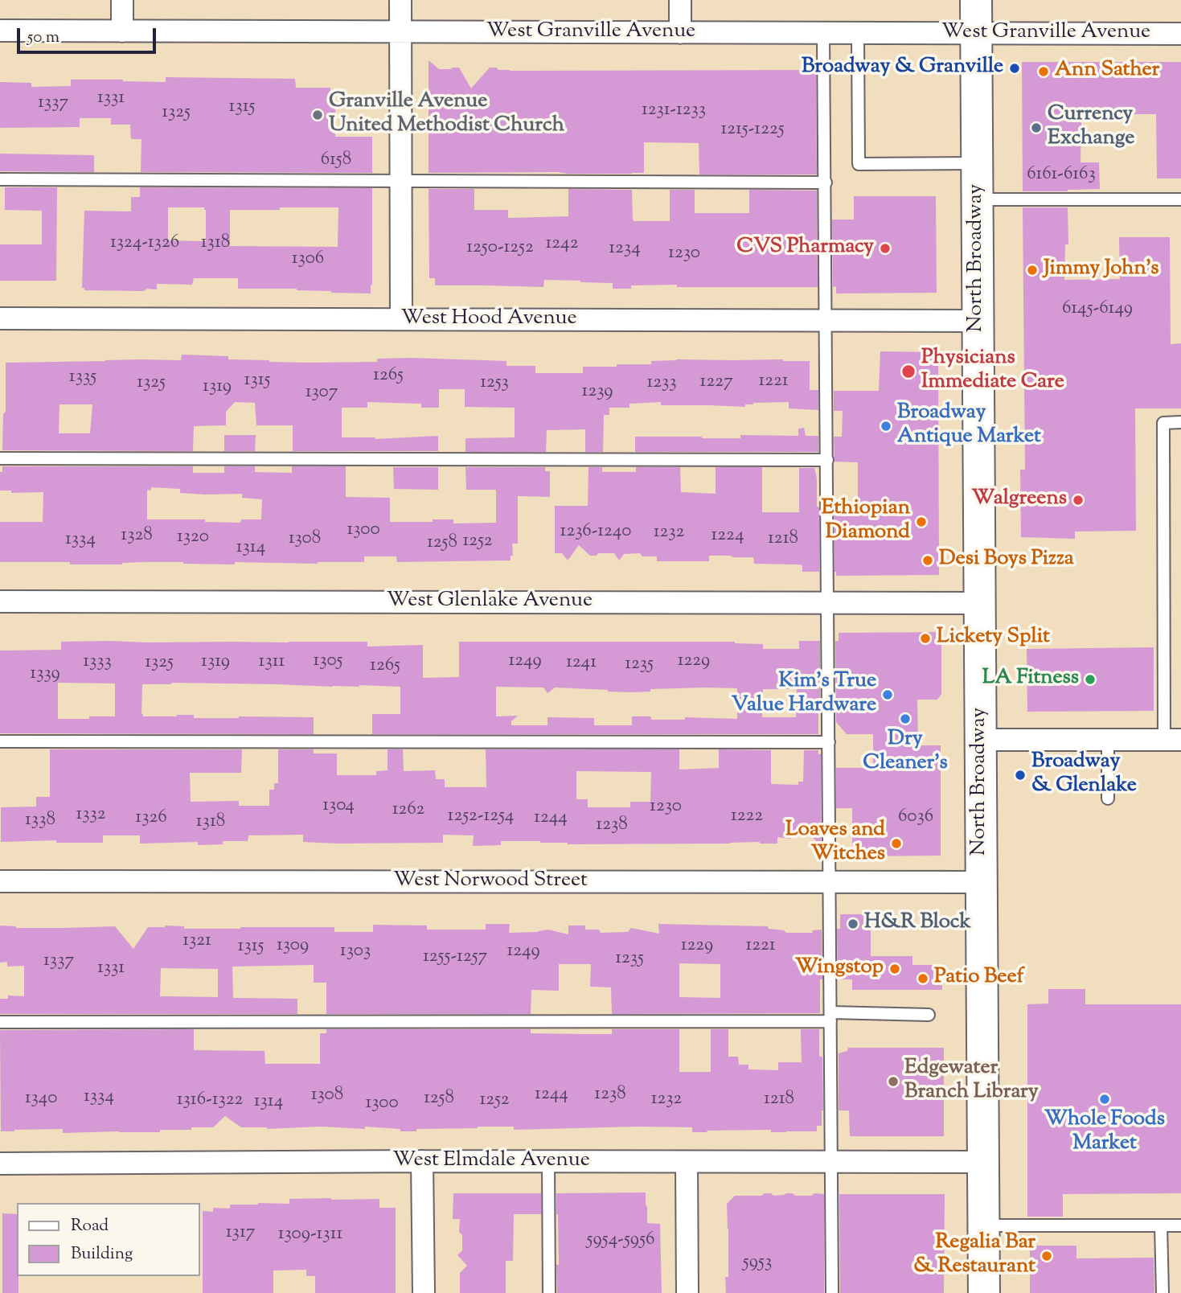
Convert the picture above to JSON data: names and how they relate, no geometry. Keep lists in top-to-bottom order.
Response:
{
  "streets": {
    "main road": ["North Broadway"],
    "street": [
      "West Granville Avenue",
      "West Hood Avenue",
      "West Glenlake Avenue",
      "West Norwood Street",
      "West Elmdale Avenue"
    ]
  },
  "crossings": [
    ["West Granville Avenue", "North Broadway"],
    ["North Broadway", "West Hood Avenue"],
    ["North Broadway", "West Glenlake Avenue"],
    ["North Broadway", "West Norwood Street"],
    ["North Broadway", "West Elmdale Avenue"]
  ],
  "places": [
    "Broadway & Granville",
    "Ann Sather",
    "Granville Avenue United Methodist Church",
    "Currency Exchange",
    "CVS Pharmacy",
    "Jimmy John's",
    "Physicians Immediate Care",
    "Broadway Antique Market",
    "Walgreens",
    "Ethiopian Diamond",
    "Desi Boys Pizza",
    "Lickety Split",
    "LA Fitness",
    "Kim's True Value Hardware",
    "Dry Cleaner's",
    "Broadway & Glenlake",
    "Loaves and Witches",
    "H&R Block",
    "Wingstop",
    "Patio Beef",
    "Edgewater Branch Library",
    "Whole Foods Market",
    "Regalia Bar & Restaurant"
  ],
  "house_numbers": [
    "1331",
    "1337",
    "1315",
    "1231-1233",
    "1325",
    "1215-1225",
    "6158",
    "6161-6163",
    "1324-1326",
    "1318",
    "1242",
    "1250-1252",
    "1234",
    "1230",
    "1306",
    "6145-6149",
    "1265",
    "1335",
    "1315",
    "1221",
    "1227",
    "1325",
    "1253",
    "1233",
    "1319",
    "1239",
    "1307",
    "1300",
    "1236-1240",
    "1232",
    "1328",
    "1224",
    "1320",
    "1308",
    "1218",
    "1334",
    "1252",
    "1258",
    "1314",
    "1305",
    "1249",
    "1229",
    "1333",
    "1319",
    "1311",
    "1325",
    "1241",
    "1235",
    "1265",
    "1339",
    "1304",
    "1230",
    "1262",
    "1332",
    "1252-1254",
    "1222",
    "6036",
    "1326",
    "1244",
    "1338",
    "1318",
    "1238",
    "1321",
    "1309",
    "1229",
    "1221",
    "1315",
    "1303",
    "1249",
    "1255-1257",
    "1235",
    "1337",
    "1331",
    "1244",
    "1238",
    "1308",
    "1334",
    "1340",
    "1258",
    "1232",
    "1218",
    "1316-1322",
    "1252",
    "1314",
    "1300",
    "1317",
    "1309-1311",
    "5954-5956",
    "5953"
  ],
  "legend": ["Road", "Building"],
  "scale_bar": "50 m"
}
